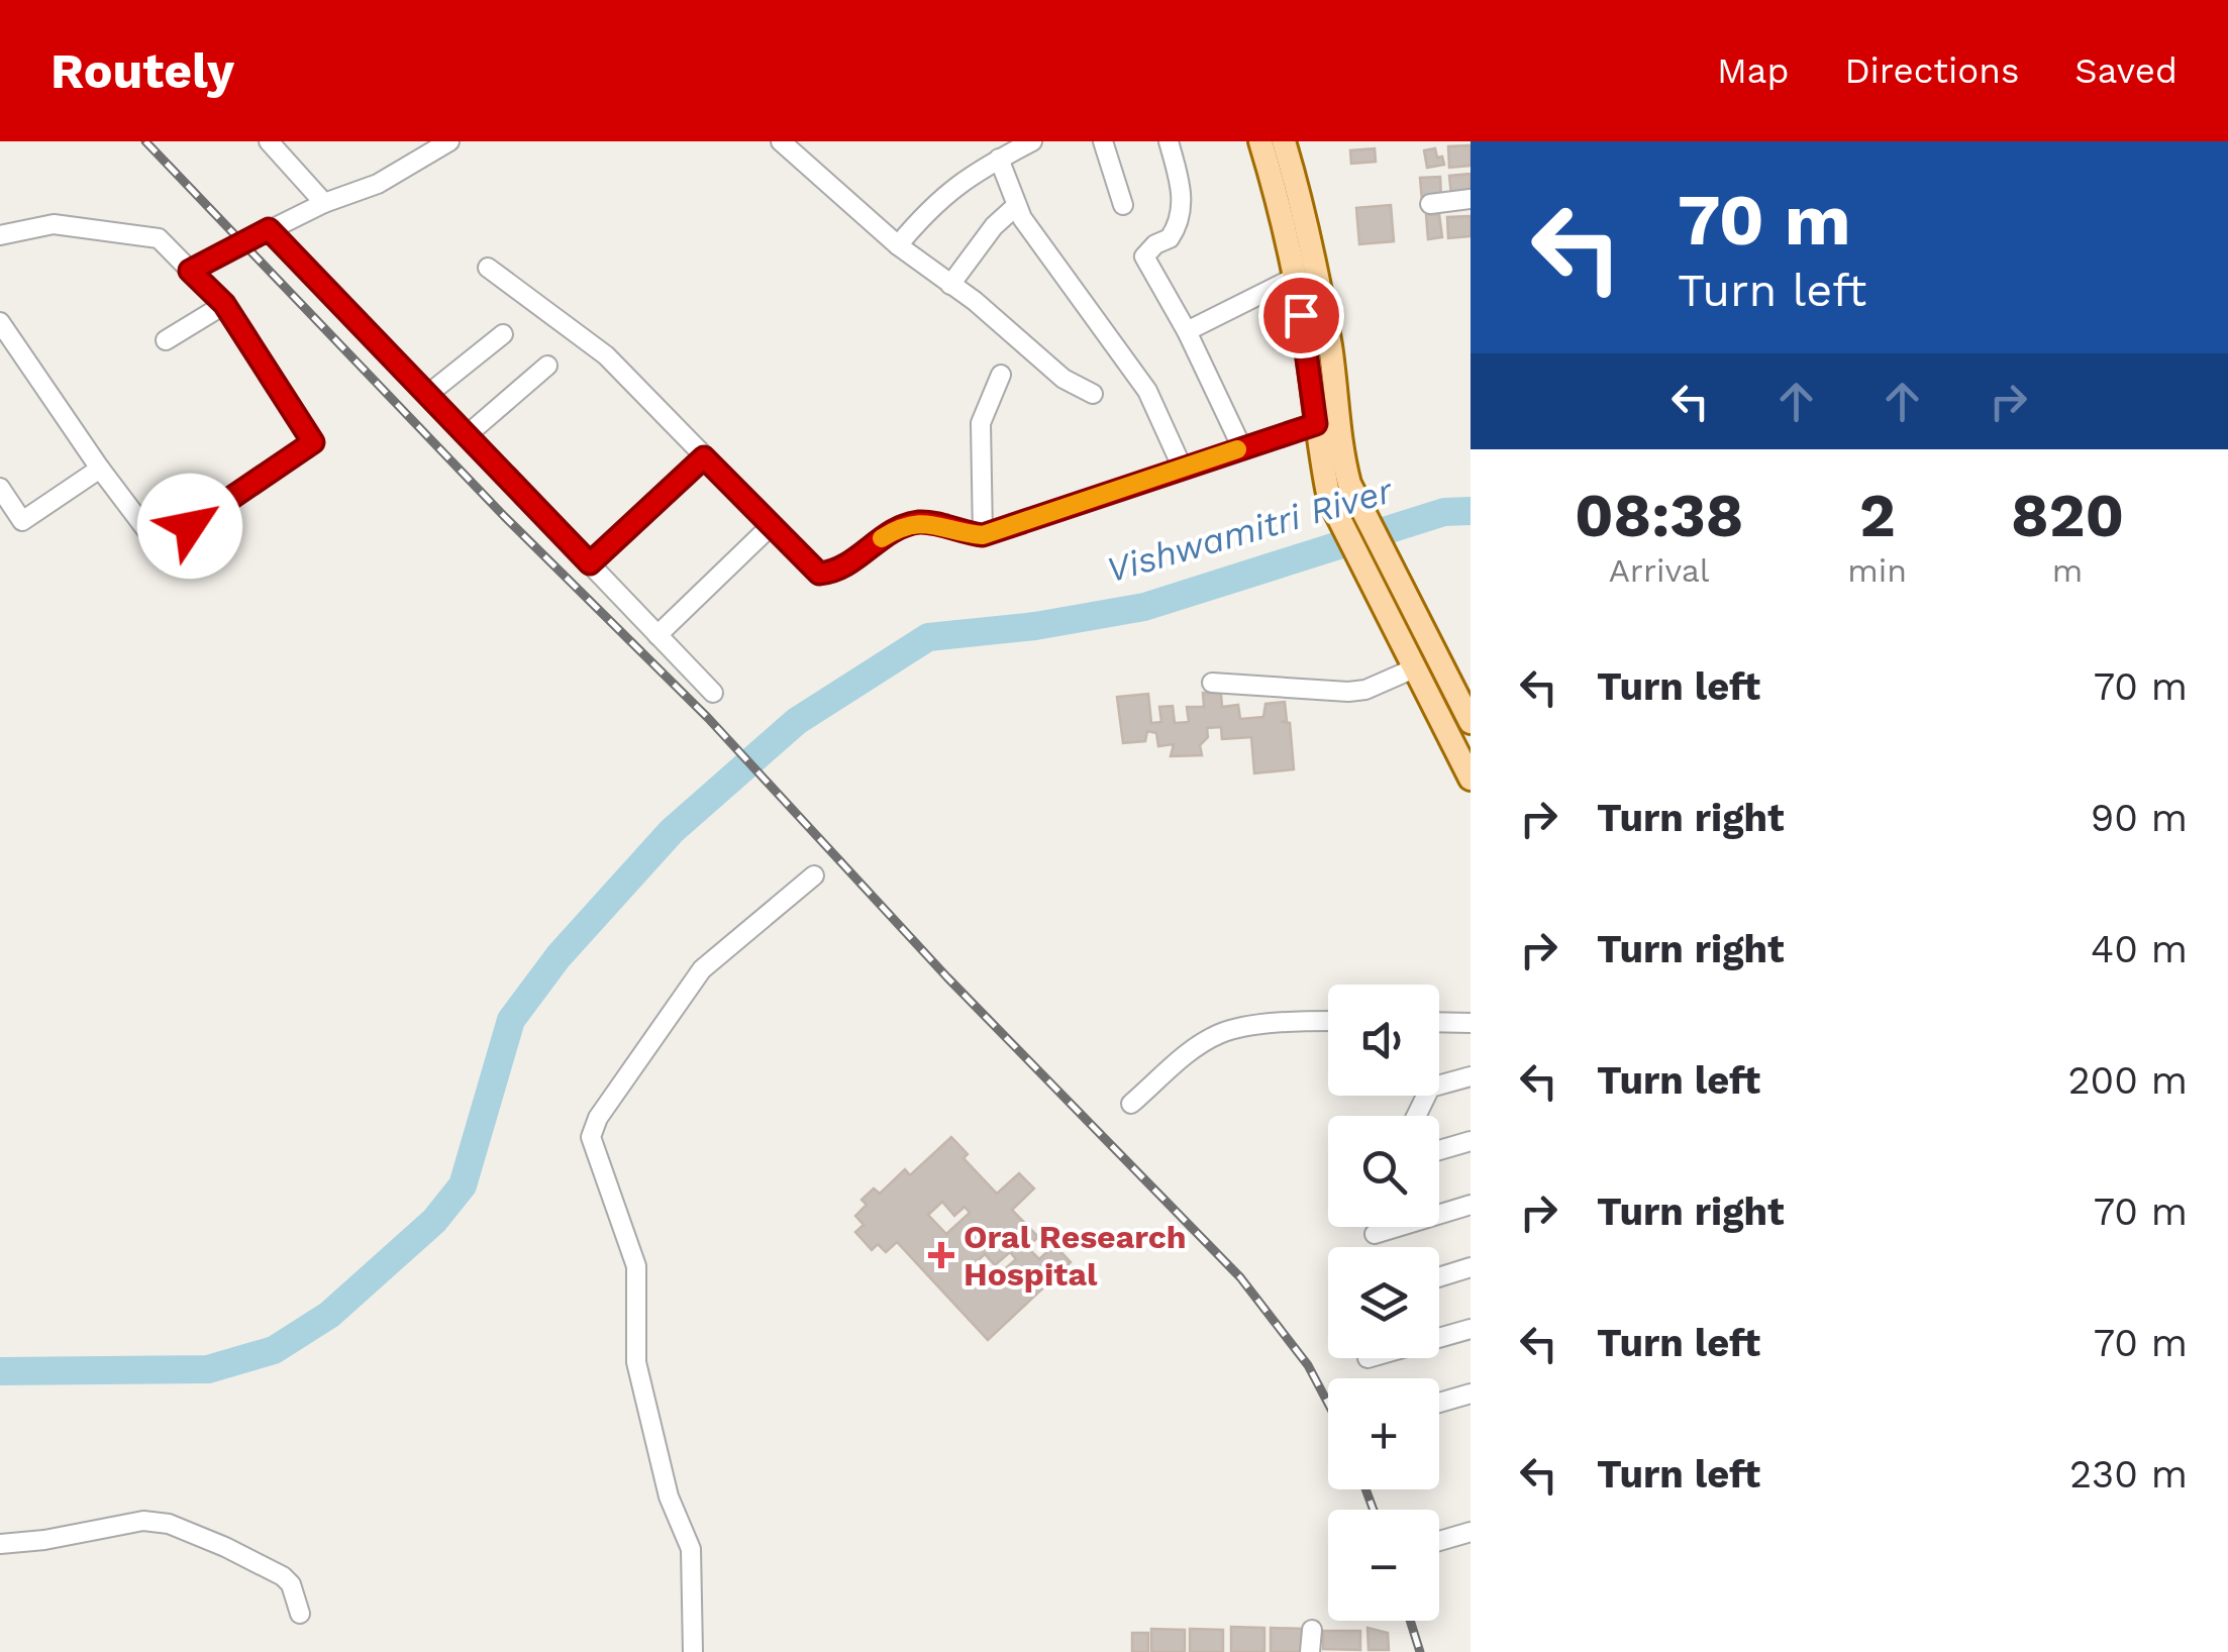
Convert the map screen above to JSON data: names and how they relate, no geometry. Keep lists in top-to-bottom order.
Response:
{
  "water": ["Vishwamitri River"],
  "places": {
    "health": ["Oral Research Hospital"]
  },
  "page": {
    "header": "Routely",
    "nav": ["Map", "Directions", "Saved"],
    "turn": ["70 m", "Turn left"],
    "eta": [
      "08:38",
      "Arrival",
      "2",
      "min",
      "820",
      "m"
    ],
    "list": [
      {
        "name": "Turn left",
        "value": "70 m"
      },
      {
        "name": "Turn right",
        "value": "90 m"
      },
      {
        "name": "Turn right",
        "value": "40 m"
      },
      {
        "name": "Turn left",
        "value": "200 m"
      },
      {
        "name": "Turn right",
        "value": "70 m"
      },
      {
        "name": "Turn left",
        "value": "70 m"
      },
      {
        "name": "Turn left",
        "value": "230 m"
      }
    ],
    "map_buttons": ["+", "−"]
  }
}
